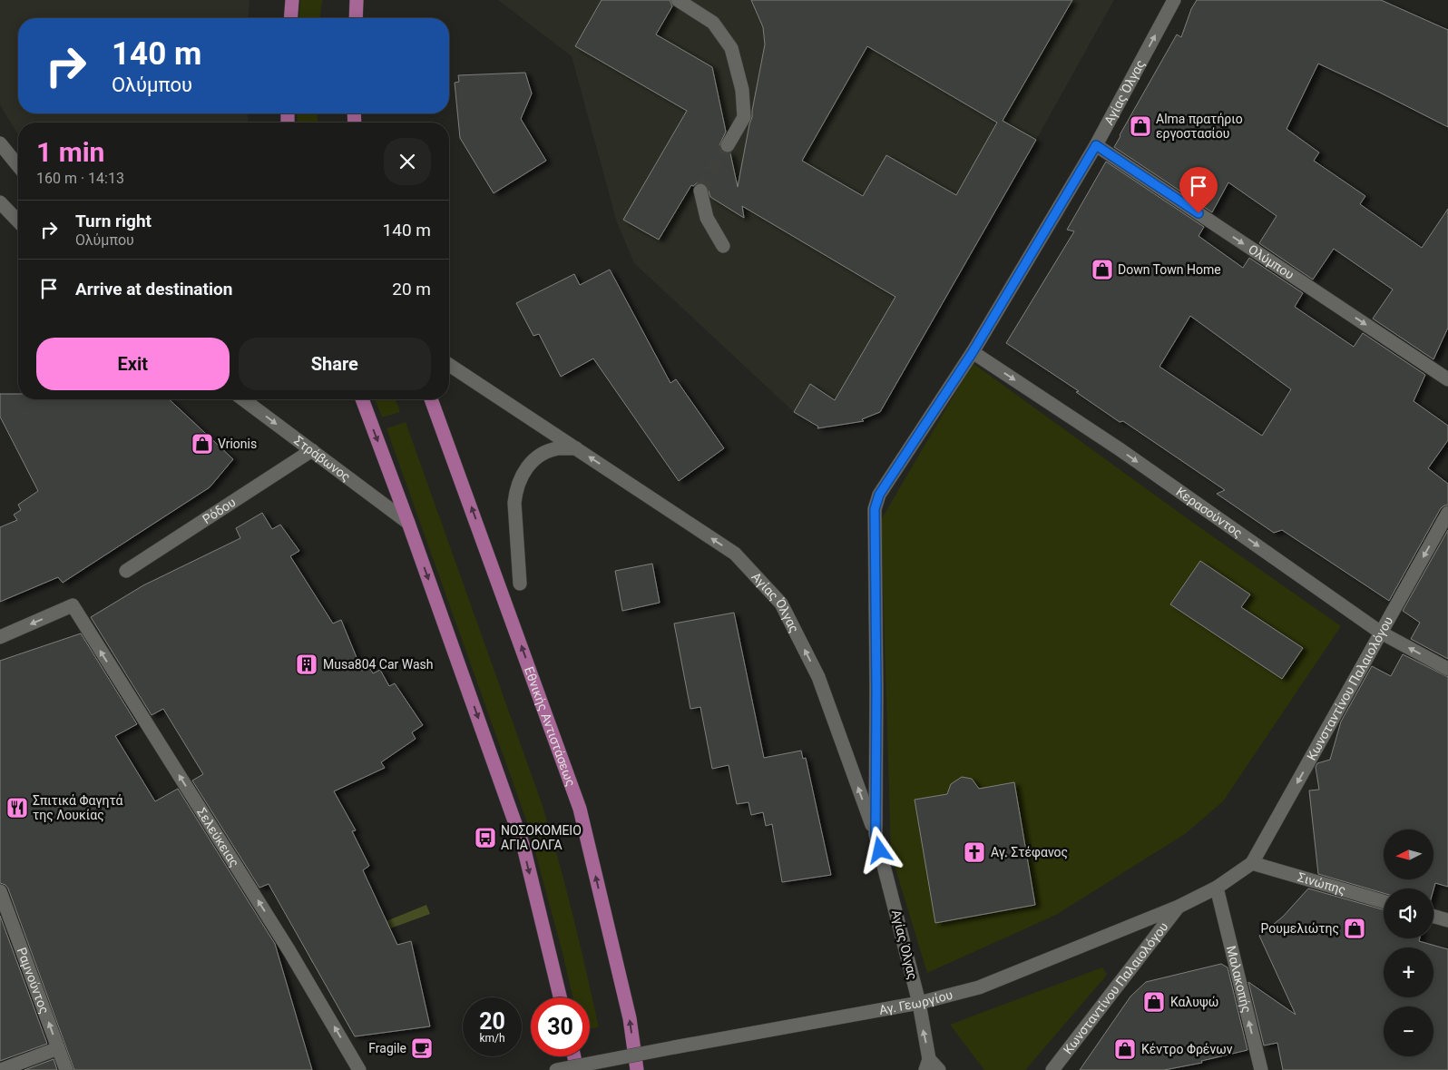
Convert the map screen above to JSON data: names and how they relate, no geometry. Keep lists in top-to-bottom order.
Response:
{
  "streets": {
    "main road": ["Εθνικής Αντιστάσεως"],
    "street": [
      "Αγίας Όλγας",
      "Ολύμπου",
      "Στράβωνος",
      "Ρόδου",
      "Κερασούντος",
      "Κωνσταντίνου Παλαιολόγου",
      "Σελεύκειας",
      "Σινώπης",
      "Μαλακοπής",
      "Ραμνούντος",
      "Αγ. Γεωργίου"
    ]
  },
  "crossings": [
    ["Αγίας Όλγας", "Ολύμπου"],
    ["Αγίας Όλγας", "Κερασούντος"],
    ["Αγίας Όλγας", "Αγ. Γεωργίου"],
    ["Στράβωνος", "Ρόδου"],
    ["Κερασούντος", "Κωνσταντίνου Παλαιολόγου"],
    ["Κωνσταντίνου Παλαιολόγου", "Σινώπης"],
    ["Κωνσταντίνου Παλαιολόγου", "Αγ. Γεωργίου"],
    ["Σινώπης", "Αγ. Γεωργίου"],
    ["Μαλακοπής", "Αγ. Γεωργίου"]
  ],
  "one_way": [
    "Αγίας Όλγας",
    "Ολύμπου",
    "Στράβωνος",
    "Κωνσταντίνου Παλαιολόγου",
    "Σελεύκειας",
    "Μαλακοπής",
    "Ραμνούντος"
  ],
  "places": {
    "shop": [
      "Alma πρατήριο εργοστασίου",
      "Down Town Home",
      "Vrionis",
      "Ρουμελιώτης",
      "Καλυψώ",
      "Κέντρο Φρένων"
    ],
    "building": ["Musa804 Car Wash"],
    "restaurant": ["Σπιτικά Φαγητά της Λουκίας"],
    "bus stop": ["ΝΟΣΟΚΟΜΕΙΟ ΑΓΙΑ ΟΛΓΑ"],
    "church": ["Αγ. Στέφανος"],
    "cafe": ["Fragile"]
  },
  "north": "left",
  "page": {
    "turn": ["140 m", "Ολύμπου"],
    "heading": ["1 min", "160 m · 14:13"],
    "list": [
      {
        "name": "Turn right",
        "note": "Ολύμπου",
        "value": "140 m"
      },
      {
        "name": "Arrive at destination",
        "value": "20 m"
      }
    ],
    "buttons": ["Exit", "Share"],
    "map_buttons": ["+", "−"],
    "speed": "20 km/h",
    "limit": "30"
  }
}
